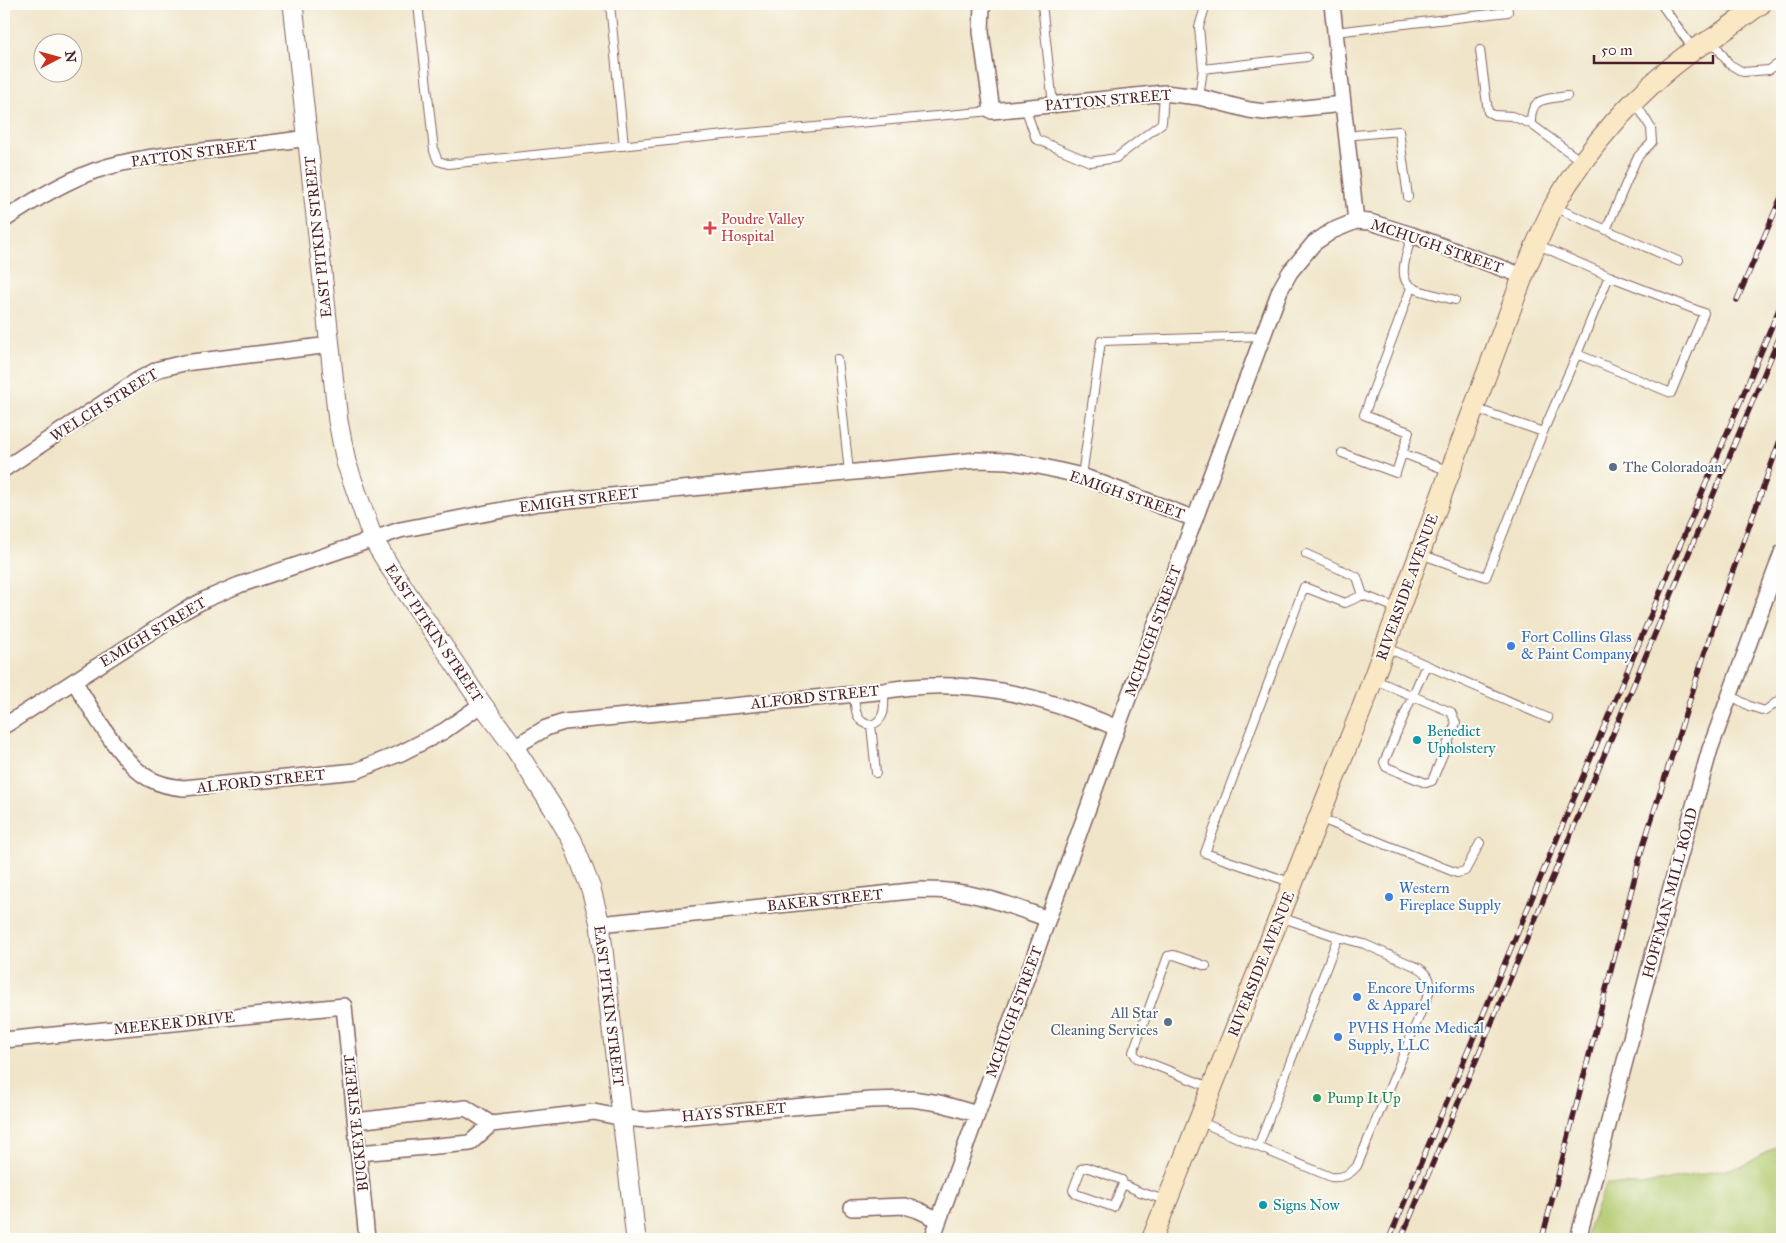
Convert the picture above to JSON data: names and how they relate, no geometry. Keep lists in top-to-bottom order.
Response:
{
  "streets": {
    "main road": ["RIVERSIDE AVENUE"],
    "street": [
      "PATTON STREET",
      "EAST PITKIN STREET",
      "MCHUGH STREET",
      "WELCH STREET",
      "EMIGH STREET",
      "ALFORD STREET",
      "HOFFMAN MILL ROAD",
      "BAKER STREET",
      "MEEKER DRIVE",
      "HAYS STREET",
      "BUCKEYE STREET"
    ]
  },
  "crossings": [
    ["PATTON STREET", "EAST PITKIN STREET"],
    ["EAST PITKIN STREET", "WELCH STREET"],
    ["EAST PITKIN STREET", "EMIGH STREET"],
    ["EAST PITKIN STREET", "ALFORD STREET"],
    ["EAST PITKIN STREET", "BAKER STREET"],
    ["EAST PITKIN STREET", "HAYS STREET"],
    ["MCHUGH STREET", "EMIGH STREET"],
    ["MCHUGH STREET", "RIVERSIDE AVENUE"],
    ["MCHUGH STREET", "ALFORD STREET"],
    ["MCHUGH STREET", "BAKER STREET"],
    ["MCHUGH STREET", "HAYS STREET"],
    ["EMIGH STREET", "ALFORD STREET"],
    ["MEEKER DRIVE", "BUCKEYE STREET"]
  ],
  "places": {
    "health": ["Poudre Valley Hospital"],
    "other": [
      "The Coloradoan",
      "Fort Collins Glass & Paint Company",
      "Benedict Upholstery",
      "Western Fireplace Supply",
      "Encore Uniforms & Apparel",
      "All Star Cleaning Services",
      "PVHS Home Medical Supply, LLC",
      "Pump It Up",
      "Signs Now"
    ]
  },
  "scale_bar": "50 m",
  "north": "right"
}
